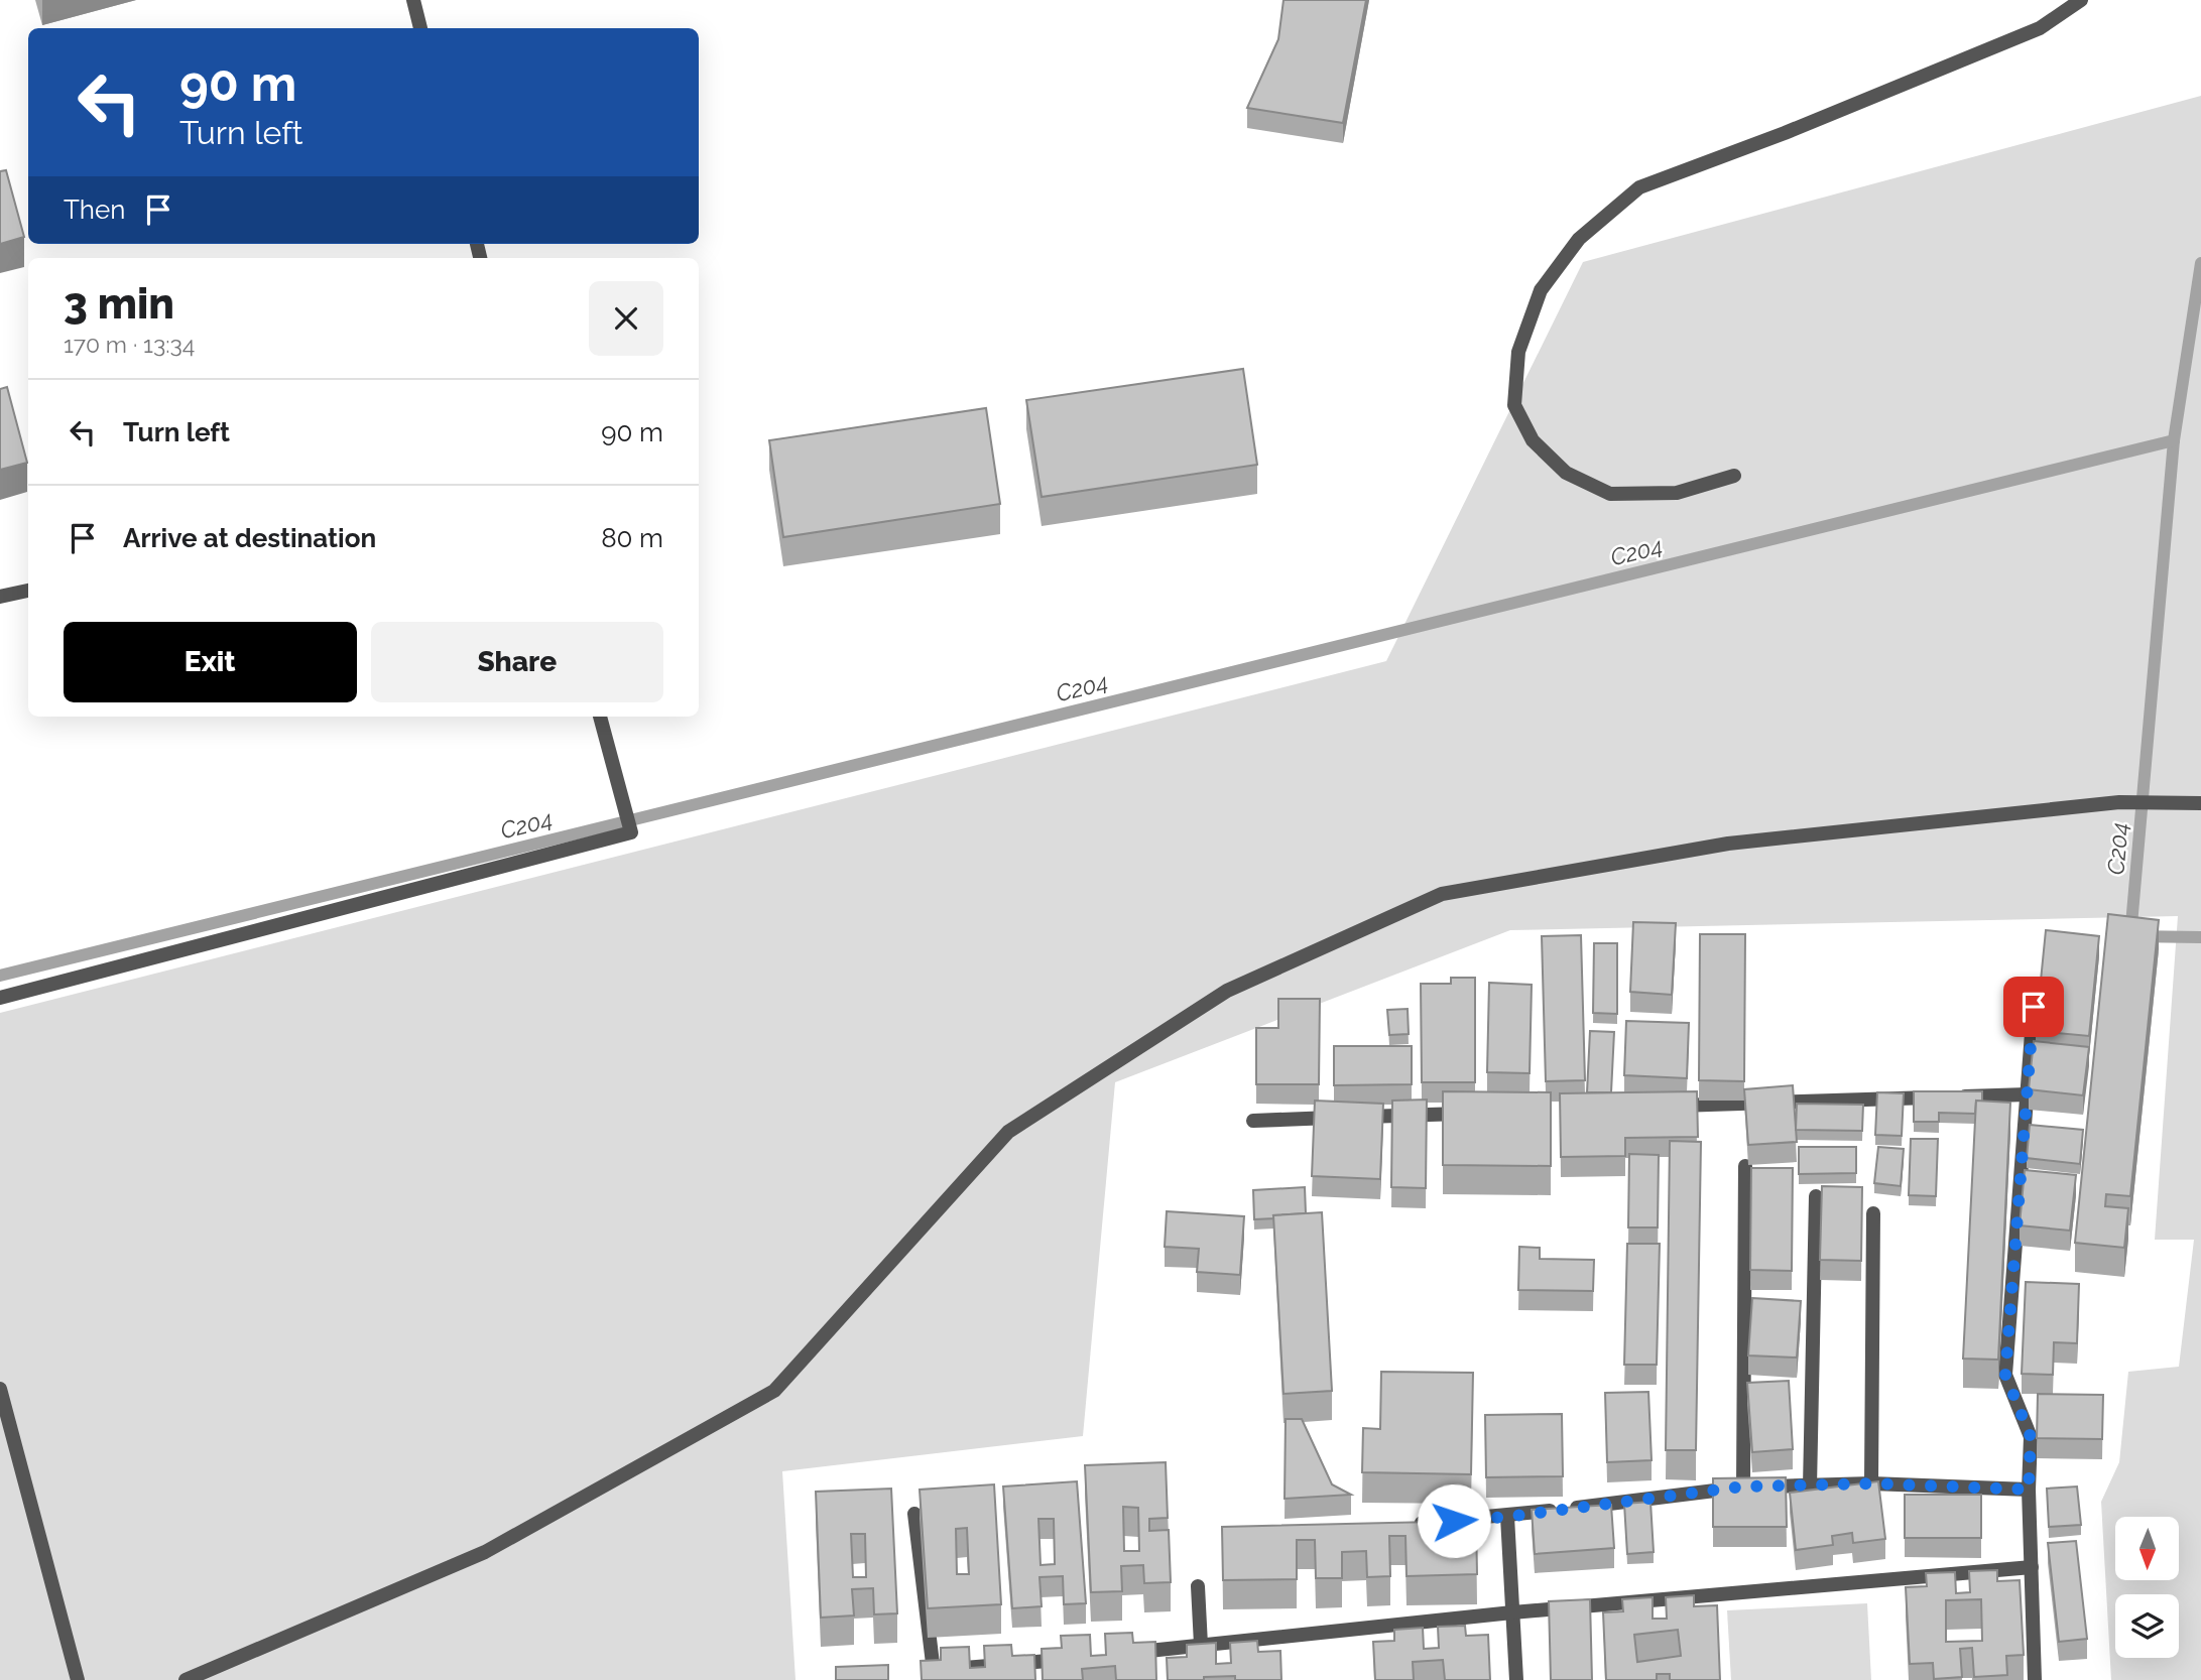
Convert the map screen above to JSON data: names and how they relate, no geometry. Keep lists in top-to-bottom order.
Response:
{
  "water": ["C204"],
  "north": "bottom",
  "page": {
    "turn": ["90 m", "Turn left"],
    "then": "Then",
    "heading": ["3 min", "170 m · 13:34"],
    "list": [
      {
        "name": "Turn left",
        "value": "90 m"
      },
      {
        "name": "Arrive at destination",
        "value": "80 m"
      }
    ],
    "buttons": ["Exit", "Share"]
  }
}
